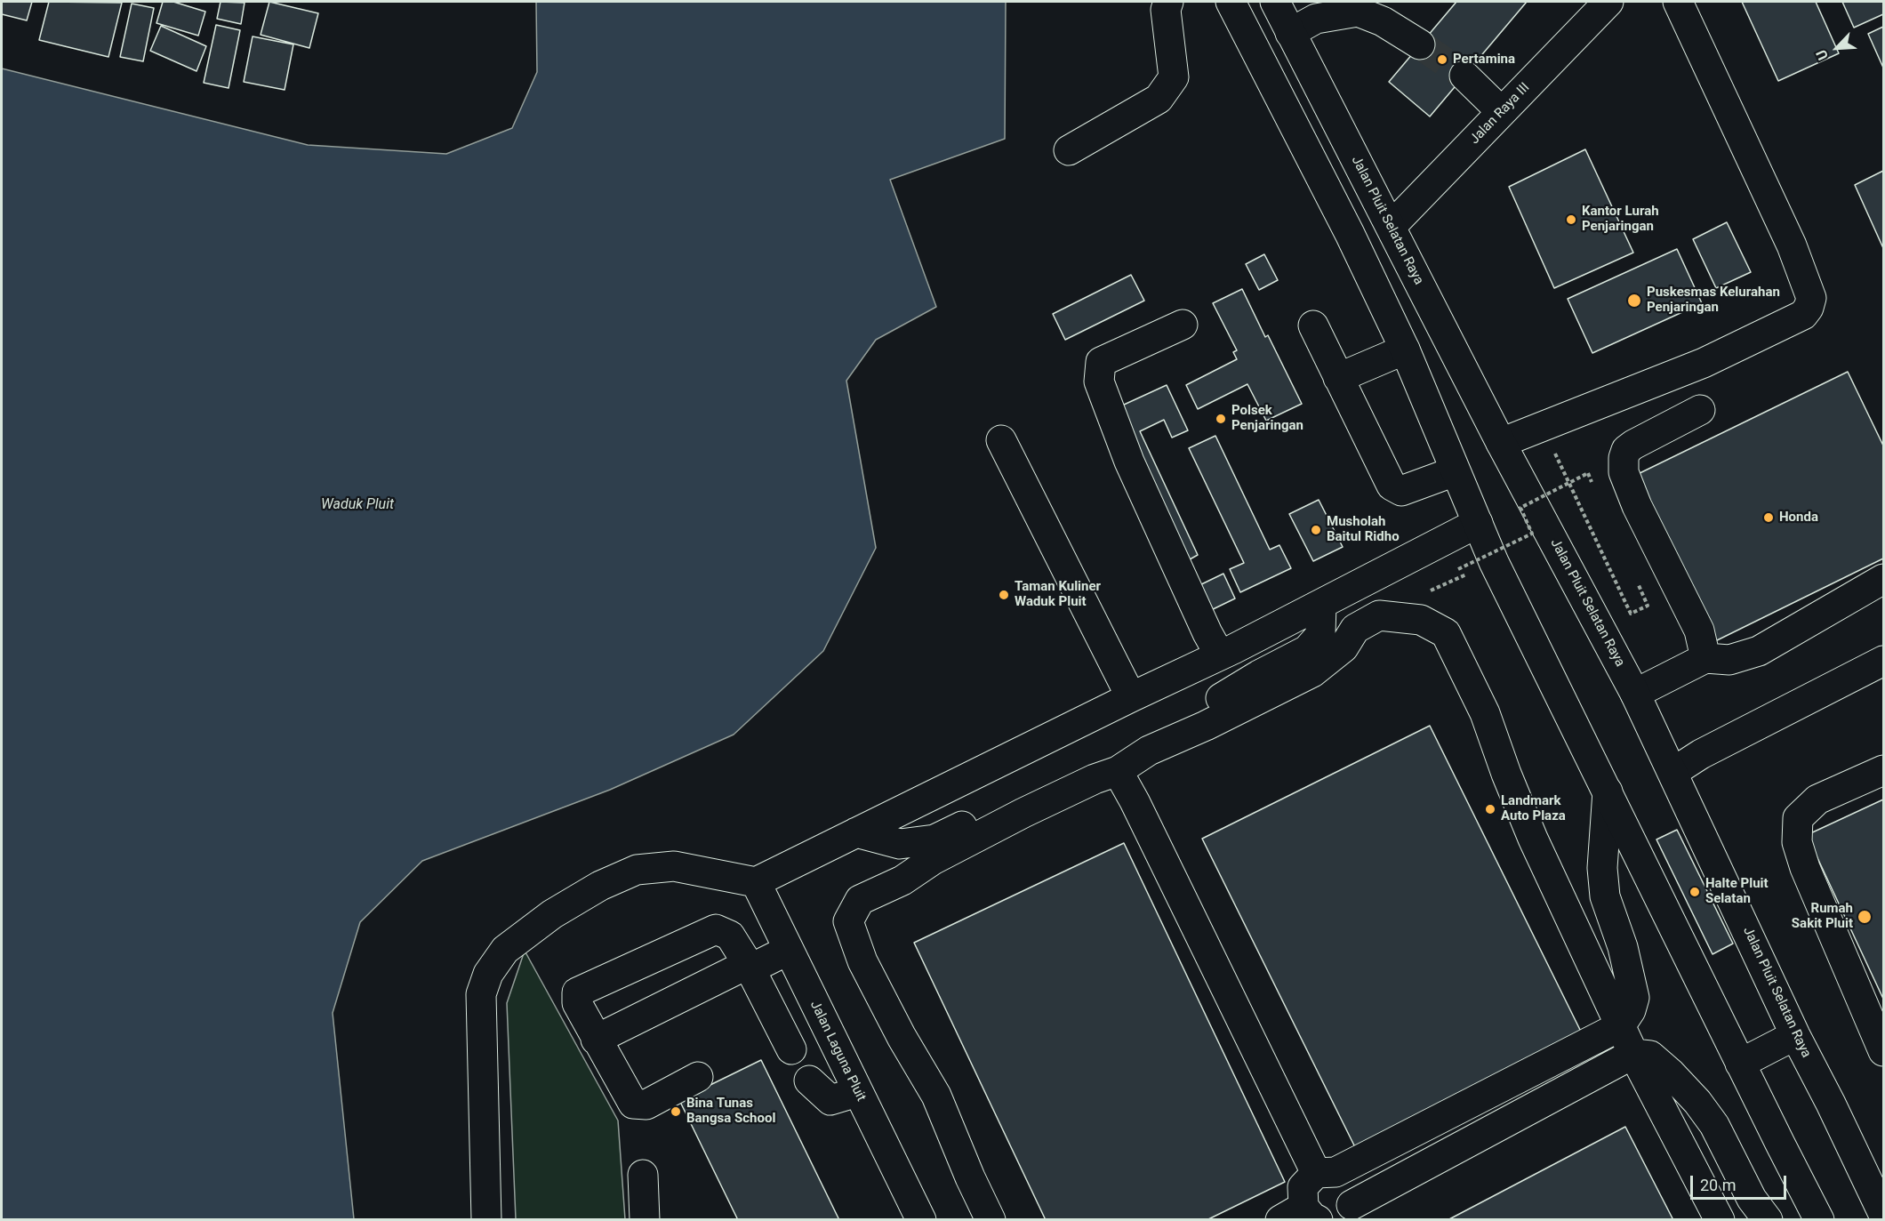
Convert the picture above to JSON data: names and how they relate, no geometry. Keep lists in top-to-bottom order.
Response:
{
  "streets": {
    "main road": ["Jalan Raya III", "Jalan Pluit Selatan Raya", "Jalan Laguna Pluit"]
  },
  "crossings": [
    ["Jalan Raya III", "Jalan Pluit Selatan Raya"]
  ],
  "water": ["Waduk Pluit"],
  "places": [
    "Pertamina",
    "Kantor Lurah Penjaringan",
    "Puskesmas Kelurahan Penjaringan",
    "Polsek Penjaringan",
    "Honda",
    "Musholah Baitul Ridho",
    "Taman Kuliner Waduk Pluit",
    "Landmark Auto Plaza",
    "Halte Pluit Selatan",
    "Rumah Sakit Pluit",
    "Bina Tunas Bangsa School"
  ],
  "scale_bar": "20 m",
  "north": "bottom left"
}
